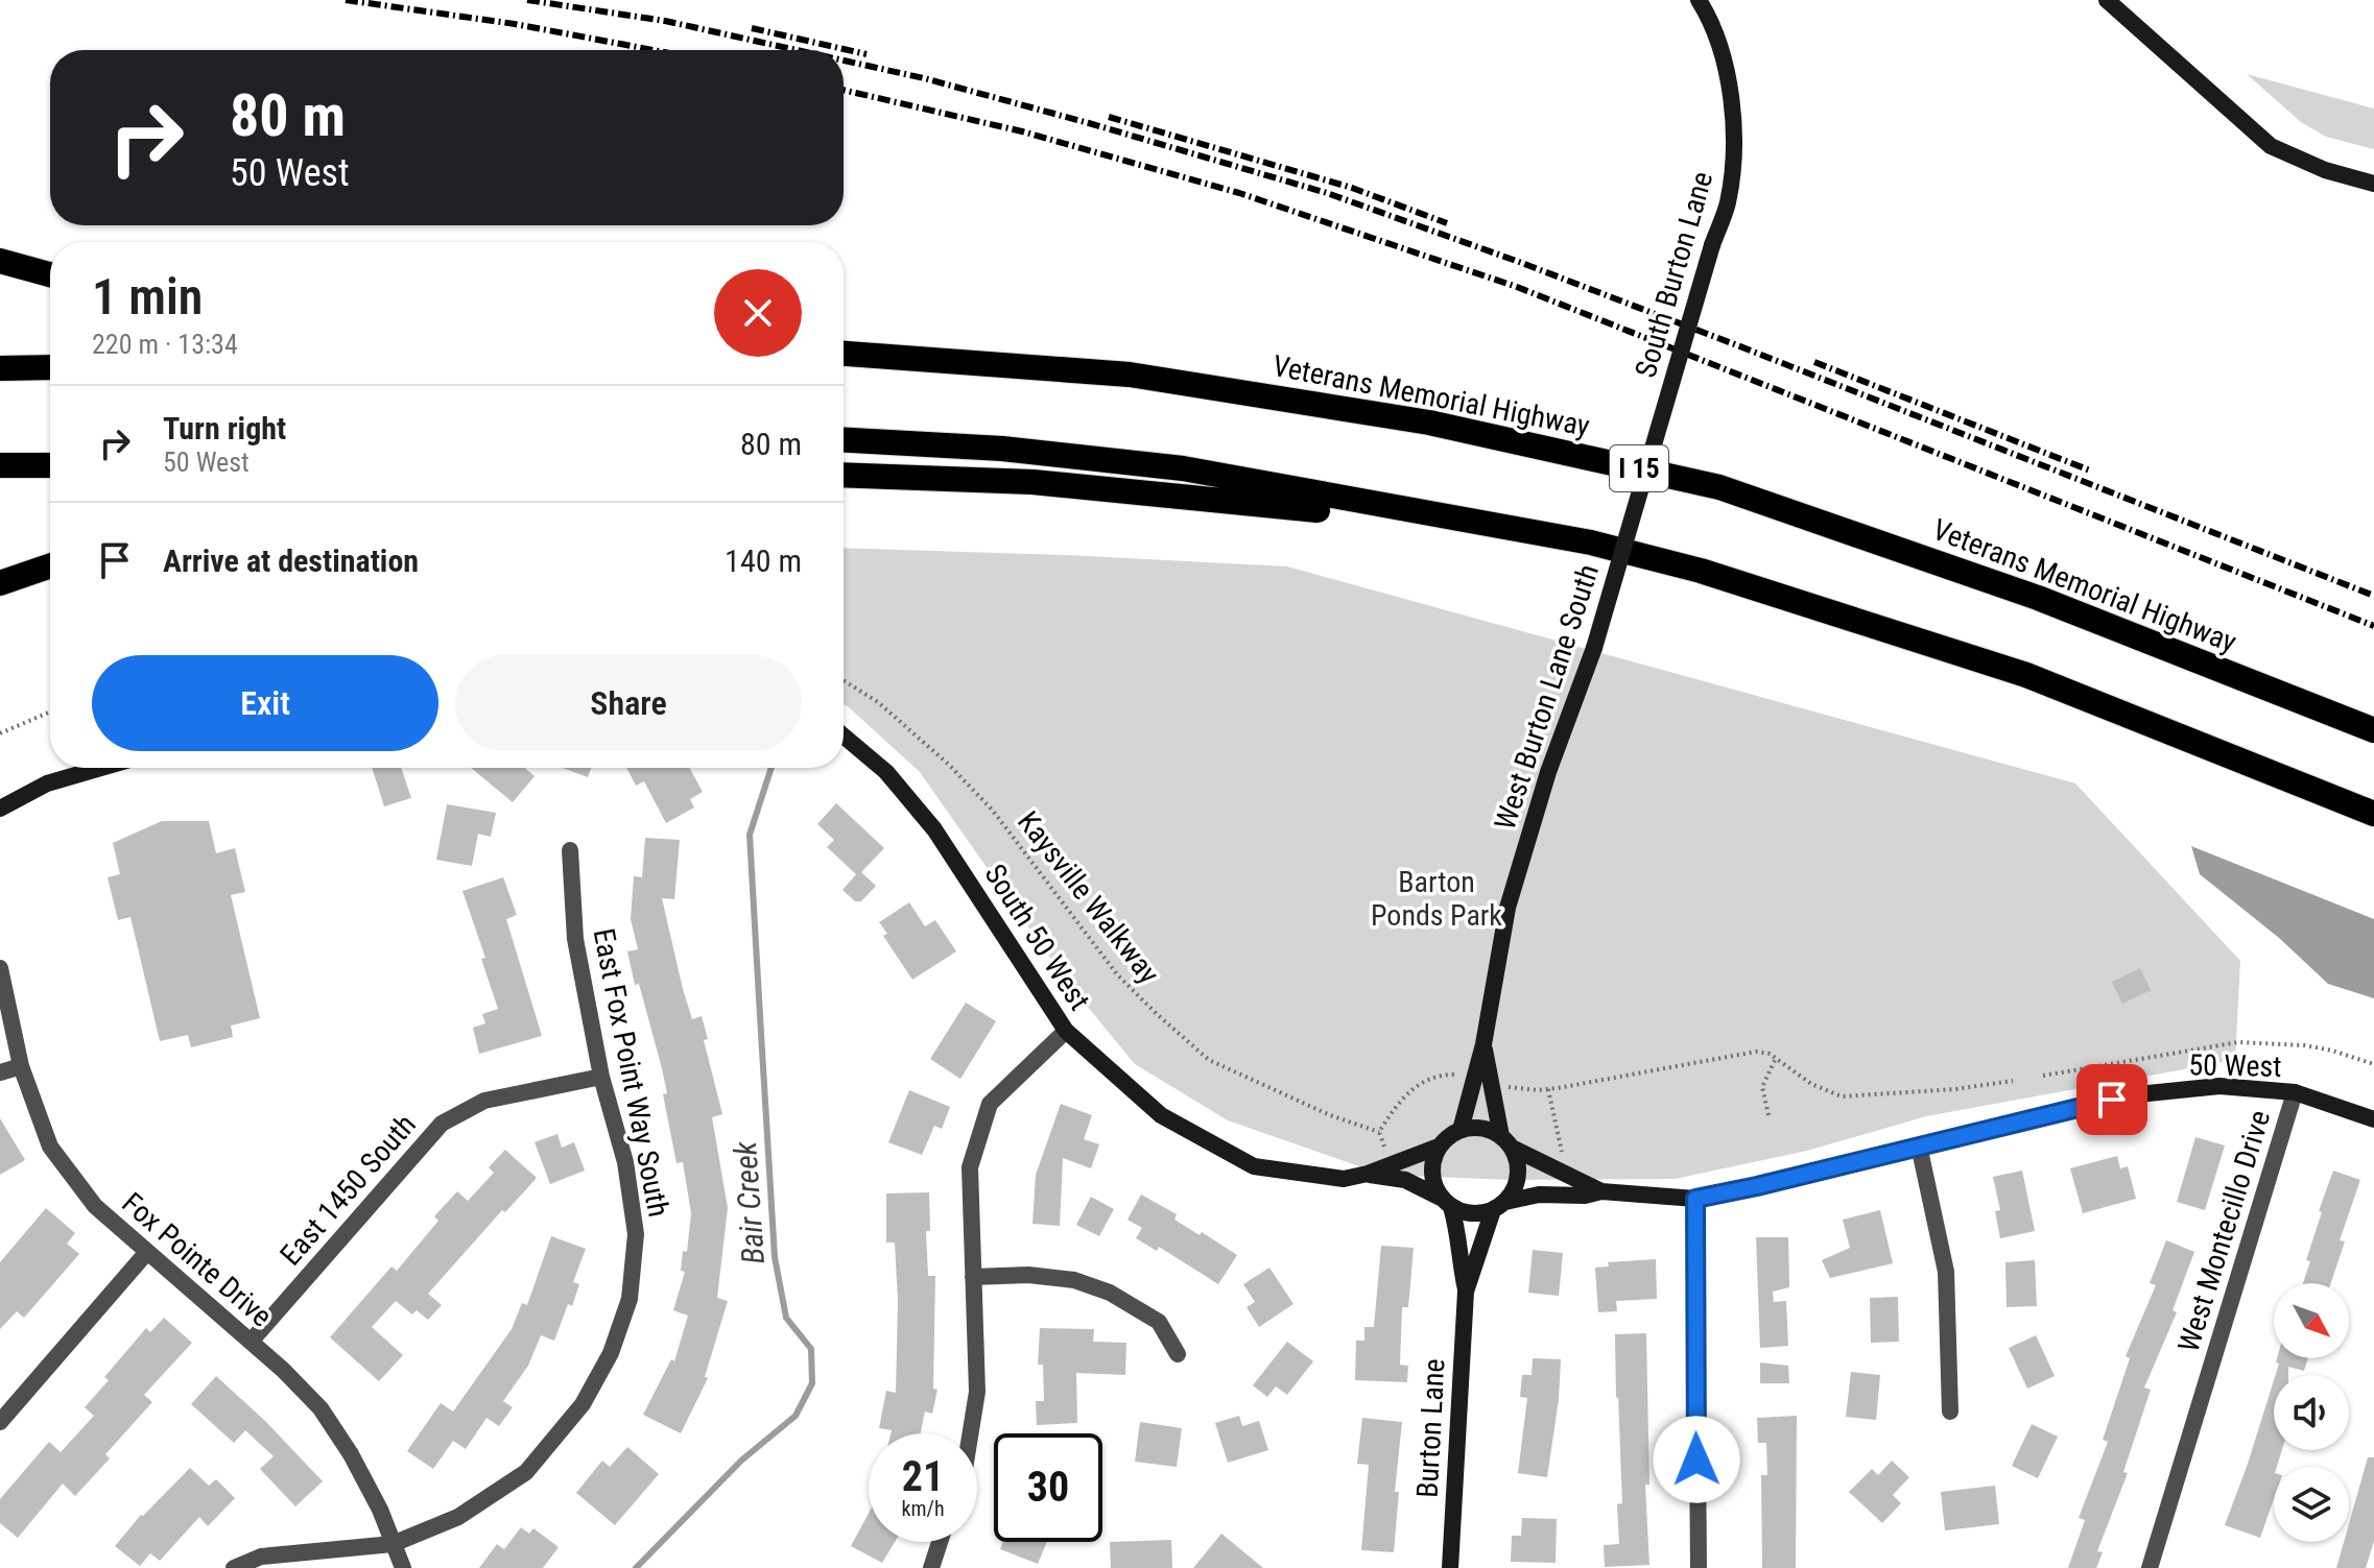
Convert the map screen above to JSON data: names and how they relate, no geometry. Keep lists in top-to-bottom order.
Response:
{
  "streets": {
    "highway": ["Veterans Memorial Highway", "I 15"],
    "street": [
      "South Burton Lane",
      "West Burton Lane South",
      "South 50 West",
      "50 West",
      "East Fox Point Way South",
      "East 1450 South",
      "West Montecillo Drive",
      "Fox Pointe Drive",
      "Burton Lane"
    ],
    "path": ["Kaysville Walkway"]
  },
  "crossings": [
    ["South Burton Lane", "West Burton Lane South"],
    ["West Burton Lane South", "South 50 West"],
    ["West Burton Lane South", "50 West"],
    ["West Burton Lane South", "Burton Lane"],
    ["South 50 West", "50 West"],
    ["South 50 West", "Burton Lane"],
    ["50 West", "West Montecillo Drive"],
    ["50 West", "Burton Lane"],
    ["East Fox Point Way South", "East 1450 South"],
    ["East Fox Point Way South", "Fox Pointe Drive"],
    ["East 1450 South", "Fox Pointe Drive"]
  ],
  "water": ["Bair Creek"],
  "parks": ["Barton Ponds Park"],
  "north": "bottom right",
  "page": {
    "turn": ["80 m", "50 West"],
    "heading": ["1 min", "220 m · 13:34"],
    "list": [
      {
        "name": "Turn right",
        "note": "50 West",
        "value": "80 m"
      },
      {
        "name": "Arrive at destination",
        "value": "140 m"
      }
    ],
    "buttons": ["Exit", "Share"],
    "speed": "21 km/h",
    "limit": "30"
  }
}
